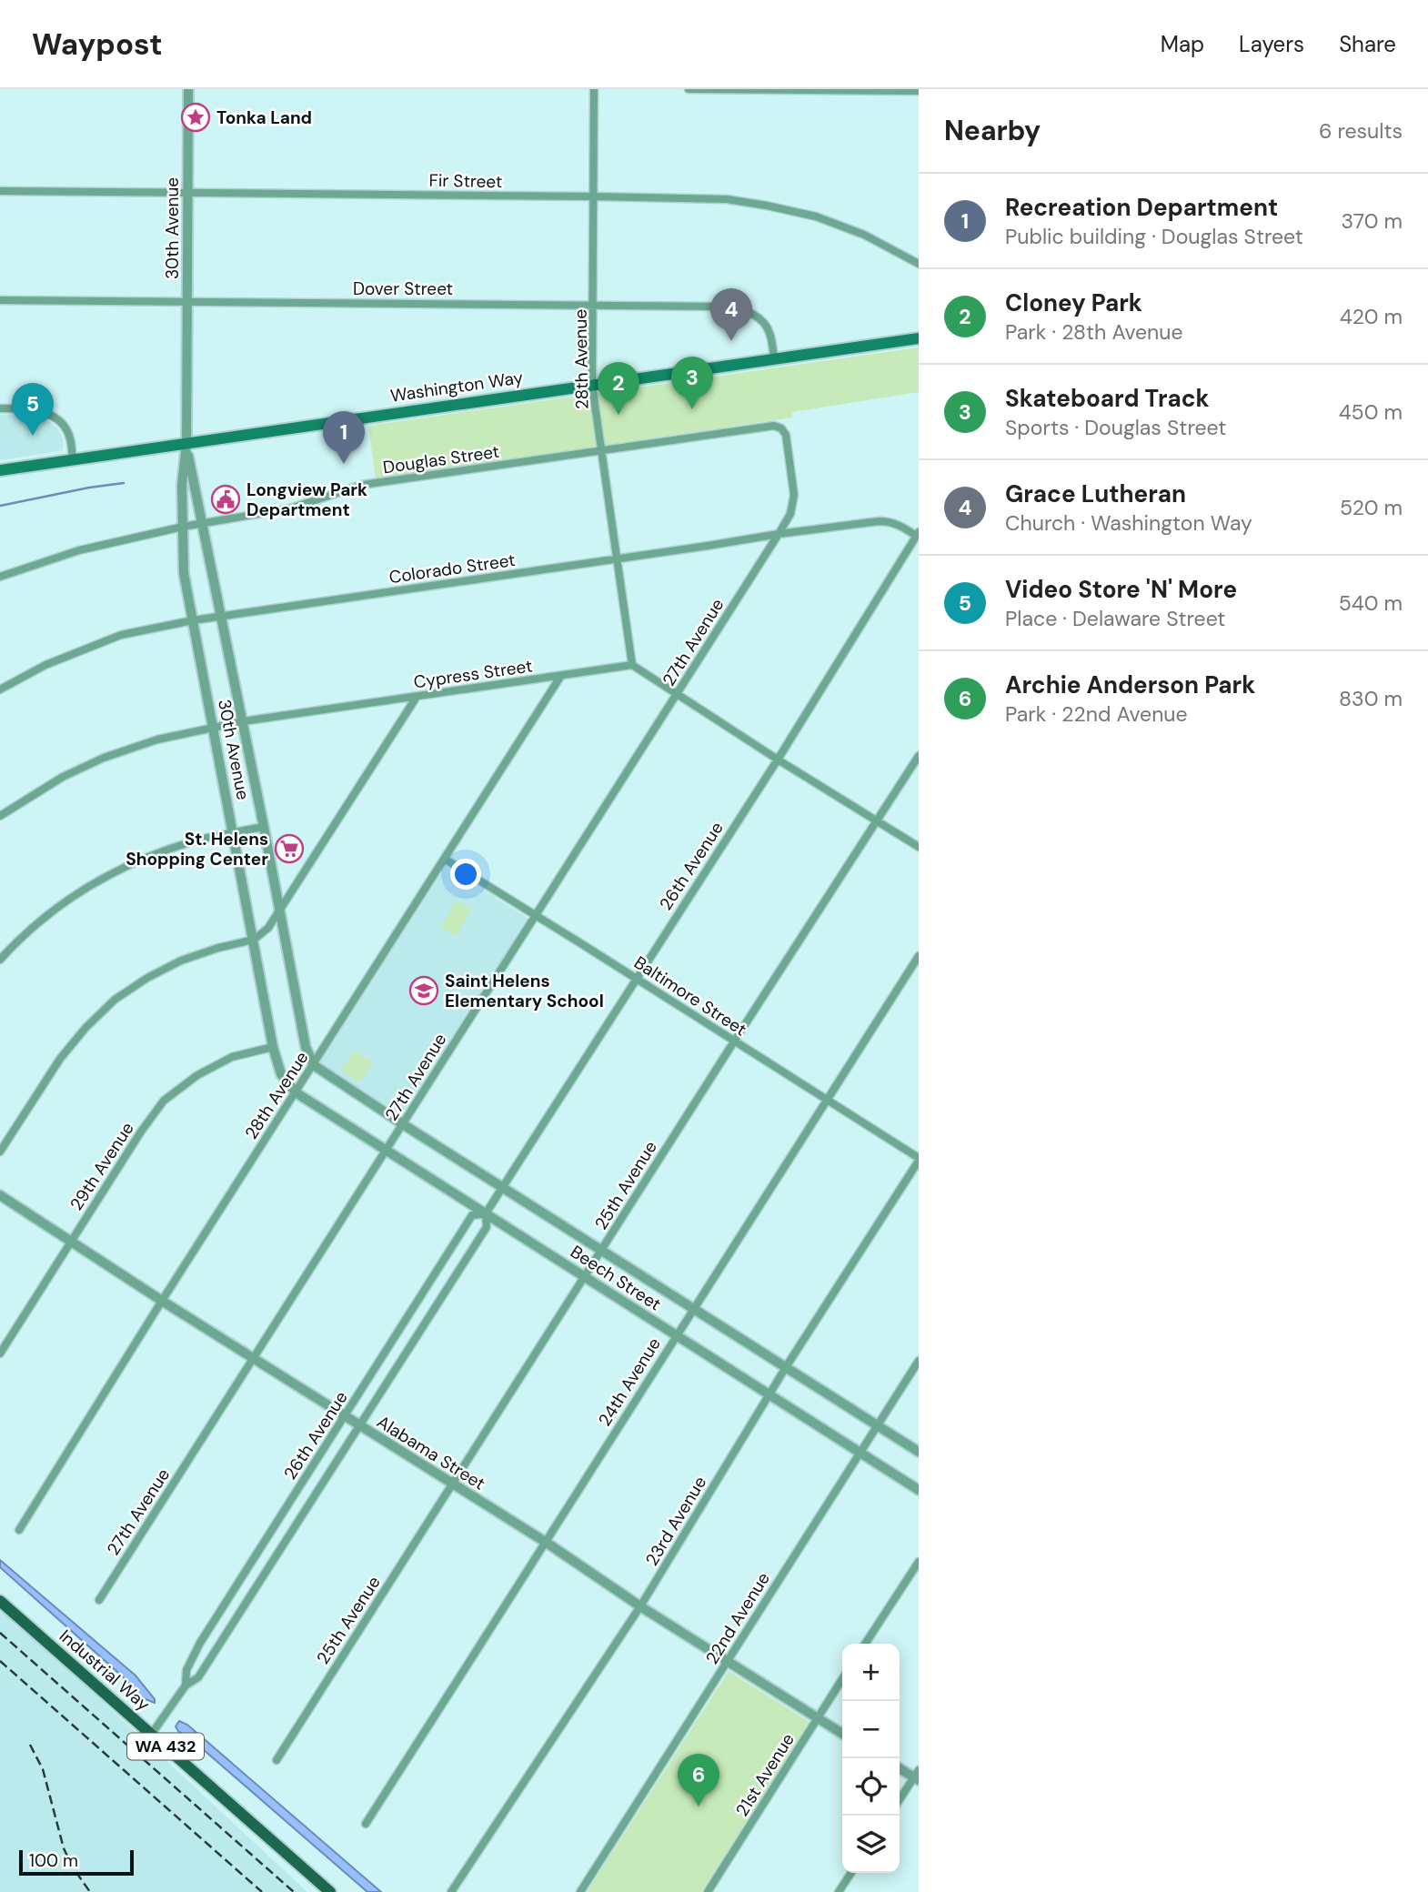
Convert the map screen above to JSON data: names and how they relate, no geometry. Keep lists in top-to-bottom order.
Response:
{
  "streets": {
    "main road": ["Washington Way", "Industrial Way", "WA 432"],
    "street": [
      "Fir Street",
      "30th Avenue",
      "Dover Street",
      "28th Avenue",
      "Douglas Street",
      "Colorado Street",
      "27th Avenue",
      "Cypress Street",
      "26th Avenue",
      "Baltimore Street",
      "29th Avenue",
      "25th Avenue",
      "Beech Street",
      "24th Avenue",
      "Alabama Street",
      "23rd Avenue",
      "22nd Avenue",
      "21st Avenue"
    ]
  },
  "crossings": [
    ["Fir Street", "30th Avenue"],
    ["Fir Street", "28th Avenue"],
    ["30th Avenue", "Dover Street"],
    ["30th Avenue", "28th Avenue"],
    ["30th Avenue", "Washington Way"],
    ["30th Avenue", "Douglas Street"],
    ["30th Avenue", "Colorado Street"],
    ["30th Avenue", "Cypress Street"],
    ["30th Avenue", "29th Avenue"],
    ["30th Avenue", "Beech Street"],
    ["Dover Street", "28th Avenue"],
    ["Dover Street", "Washington Way"],
    ["28th Avenue", "Washington Way"],
    ["28th Avenue", "Douglas Street"],
    ["28th Avenue", "Colorado Street"],
    ["28th Avenue", "Cypress Street"],
    ["28th Avenue", "Baltimore Street"],
    ["28th Avenue", "Beech Street"],
    ["28th Avenue", "Alabama Street"],
    ["Douglas Street", "27th Avenue"],
    ["Colorado Street", "27th Avenue"],
    ["Colorado Street", "26th Avenue"],
    ["27th Avenue", "Baltimore Street"],
    ["27th Avenue", "Beech Street"],
    ["27th Avenue", "Alabama Street"],
    ["26th Avenue", "Baltimore Street"],
    ["26th Avenue", "Beech Street"],
    ["26th Avenue", "Alabama Street"],
    ["26th Avenue", "Industrial Way"],
    ["Baltimore Street", "25th Avenue"],
    ["Baltimore Street", "24th Avenue"],
    ["Baltimore Street", "23rd Avenue"],
    ["29th Avenue", "Alabama Street"],
    ["25th Avenue", "Beech Street"],
    ["25th Avenue", "Alabama Street"],
    ["Beech Street", "24th Avenue"],
    ["Beech Street", "23rd Avenue"],
    ["Beech Street", "22nd Avenue"],
    ["24th Avenue", "Alabama Street"],
    ["Alabama Street", "23rd Avenue"],
    ["Alabama Street", "22nd Avenue"],
    ["Alabama Street", "21st Avenue"]
  ],
  "places": {
    "place": ["Tonka Land"],
    "public building": ["Longview Park Department"],
    "supermarket": ["St. Helens Shopping Center"],
    "school or university": ["Saint Helens Elementary School"]
  },
  "scale_bar": "100 m",
  "page": {
    "header": "Waypost",
    "nav": ["Map", "Layers", "Share"],
    "heading": ["Nearby", "6 results"],
    "list": [
      {
        "mark": "1",
        "name": "Recreation Department",
        "note": "Public building · Douglas Street",
        "value": "370 m"
      },
      {
        "mark": "2",
        "name": "Cloney Park",
        "note": "Park · 28th Avenue",
        "value": "420 m"
      },
      {
        "mark": "3",
        "name": "Skateboard Track",
        "note": "Sports · Douglas Street",
        "value": "450 m"
      },
      {
        "mark": "4",
        "name": "Grace Lutheran",
        "note": "Church · Washington Way",
        "value": "520 m"
      },
      {
        "mark": "5",
        "name": "Video Store 'N' More",
        "note": "Place · Delaware Street",
        "value": "540 m"
      },
      {
        "mark": "6",
        "name": "Archie Anderson Park",
        "note": "Park · 22nd Avenue",
        "value": "830 m"
      }
    ],
    "pins": [
      "4",
      "3",
      "2",
      "5",
      "1",
      "6"
    ],
    "map_buttons": ["+", "−"],
    "scale": "100 m"
  }
}
